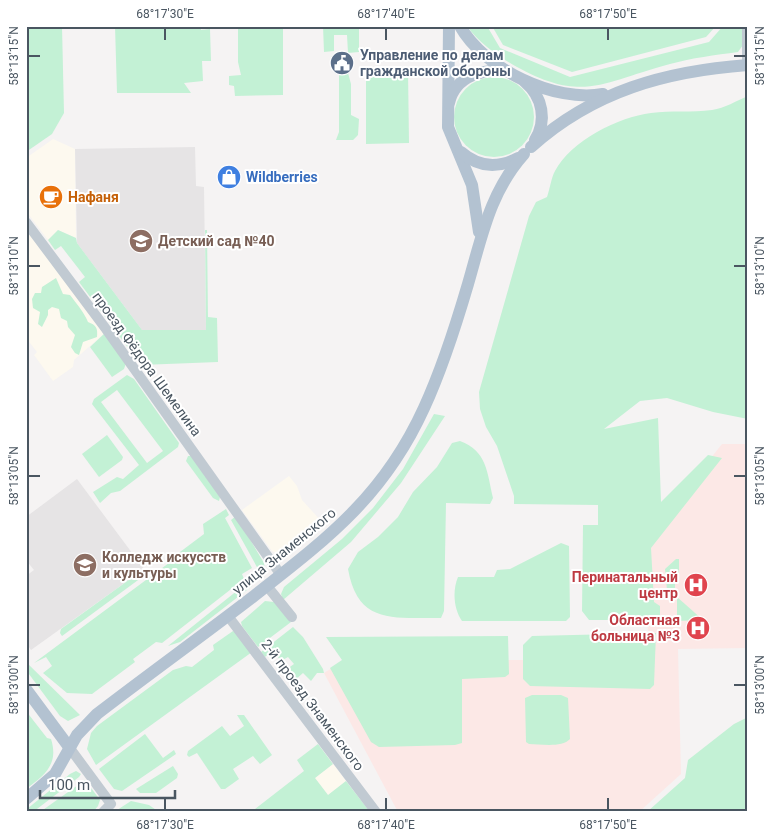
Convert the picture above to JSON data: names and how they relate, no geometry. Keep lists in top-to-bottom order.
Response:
{
  "streets": {
    "main road": ["улица Знаменского"],
    "street": ["проезд Фёдора Шемелина", "2-й проезд Знаменского"]
  },
  "crossings": [
    ["проезд Фёдора Шемелина", "улица Знаменского"],
    ["улица Знаменского", "2-й проезд Знаменского"]
  ],
  "places": {
    "public building": ["Управление по делам гражданской обороны"],
    "shop": ["Wildberries"],
    "cafe": ["Нафаня"],
    "school or university": ["Детский сад №40", "Колледж искусств и культуры"],
    "hospital": ["Перинатальный центр", "Областная больница №3"]
  },
  "scale_bar": "100 m",
  "coordinates": [
    "68°17'30\"E",
    "68°17'40\"E",
    "68°17'50\"E",
    "58°13'15\"N",
    "58°13'10\"N",
    "58°13'05\"N",
    "58°13'00\"N"
  ]
}
